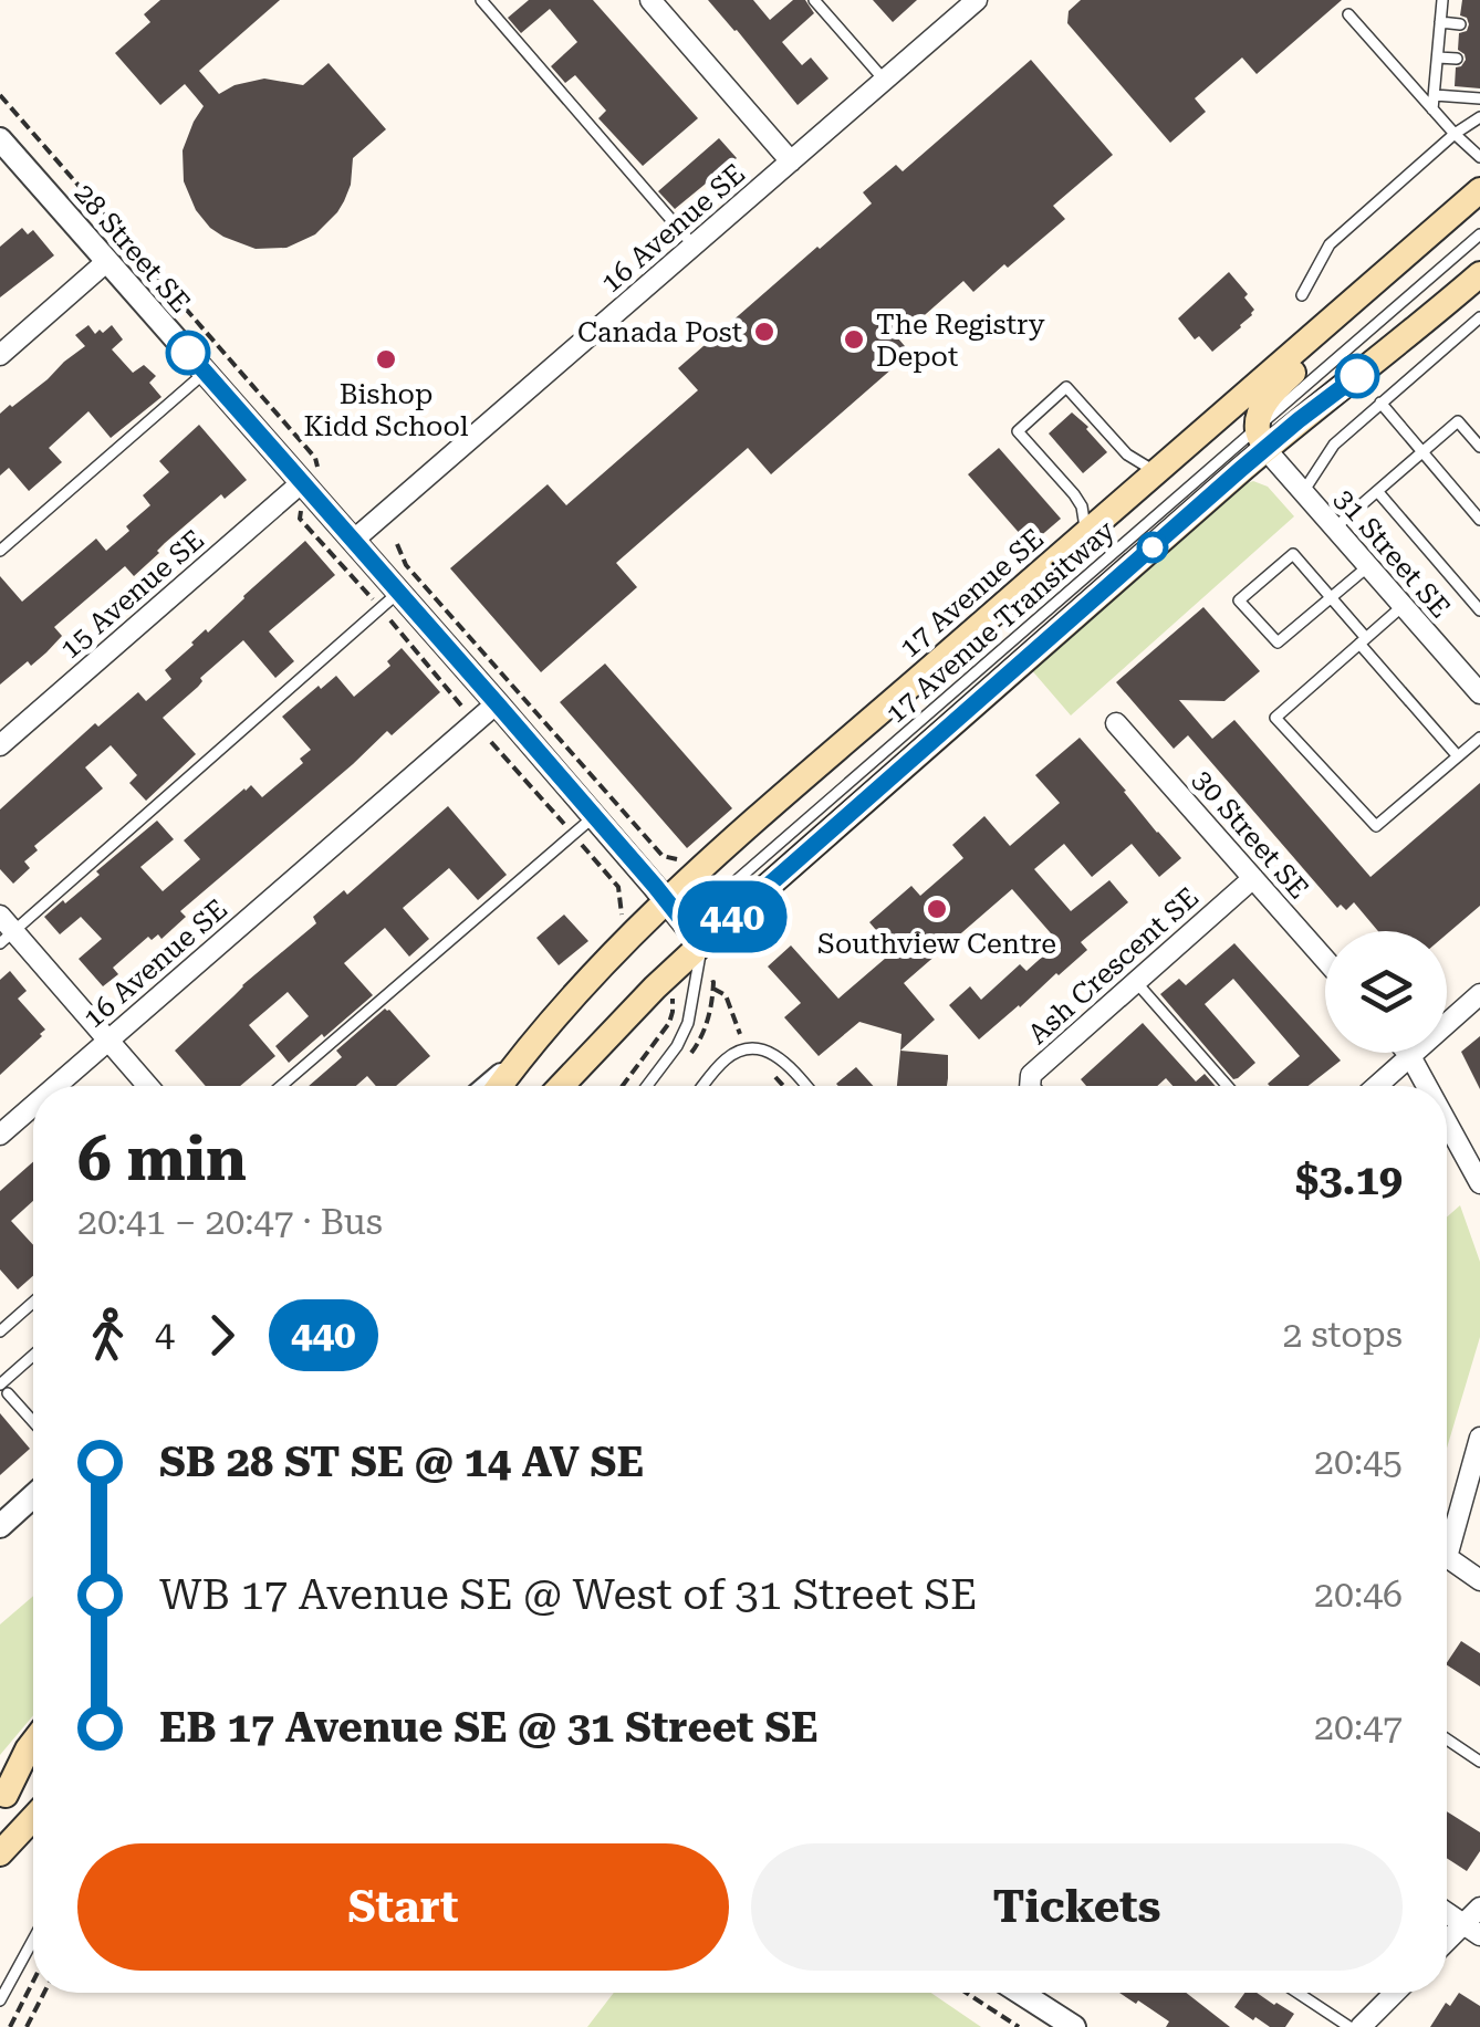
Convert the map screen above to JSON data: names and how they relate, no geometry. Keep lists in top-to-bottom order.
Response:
{
  "streets": {
    "main road": ["17 Avenue SE"],
    "street": [
      "16 Avenue SE",
      "28 Street SE",
      "31 Street SE",
      "15 Avenue SE",
      "30 Street SE",
      "Ash Crescent SE"
    ]
  },
  "crossings": [
    ["16 Avenue SE", "28 Street SE"],
    ["28 Street SE", "17 Avenue SE"],
    ["28 Street SE", "15 Avenue SE"],
    ["30 Street SE", "Ash Crescent SE"]
  ],
  "places": [
    "Canada Post",
    "The Registry Depot",
    "Bishop Kidd School",
    "Southview Centre"
  ],
  "lines": ["bus line 440"],
  "page": {
    "on_map": "440",
    "heading": ["6 min", "20:41 – 20:47 · Bus", "$3.19"],
    "legs": ["4", "440", "2 stops"],
    "list": [
      {
        "name": "SB 28 ST SE @ 14 AV SE",
        "value": "20:45"
      },
      {
        "name": "WB 17 Avenue SE @ West of 31 Street SE",
        "value": "20:46"
      },
      {
        "name": "EB 17 Avenue SE @ 31 Street SE",
        "value": "20:47"
      }
    ],
    "buttons": ["Start", "Tickets"]
  }
}
